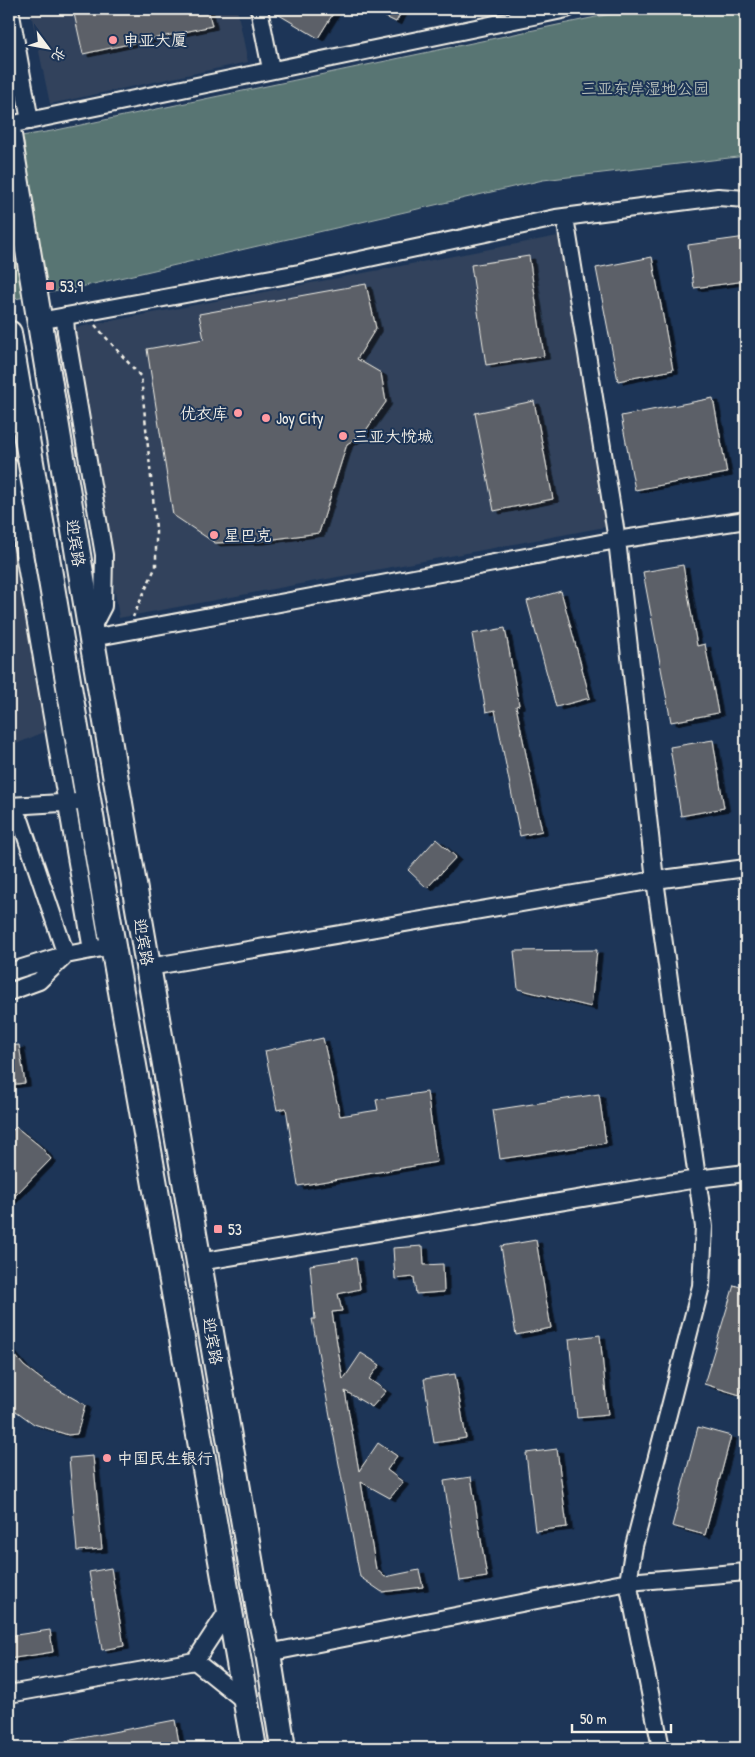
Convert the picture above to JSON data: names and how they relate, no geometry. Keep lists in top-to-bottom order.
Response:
{
  "streets": {
    "highway": ["迎宾路"]
  },
  "parks": ["三亚东岸湿地公园"],
  "places": {
    "other": [
      "申亚大厦",
      "优衣库",
      "Joy City",
      "三亚大悦城",
      "星巴克",
      "中国民生银行"
    ],
    "transit": ["53,9", "53"]
  },
  "scale_bar": "50 m",
  "north": "bottom right"
}
